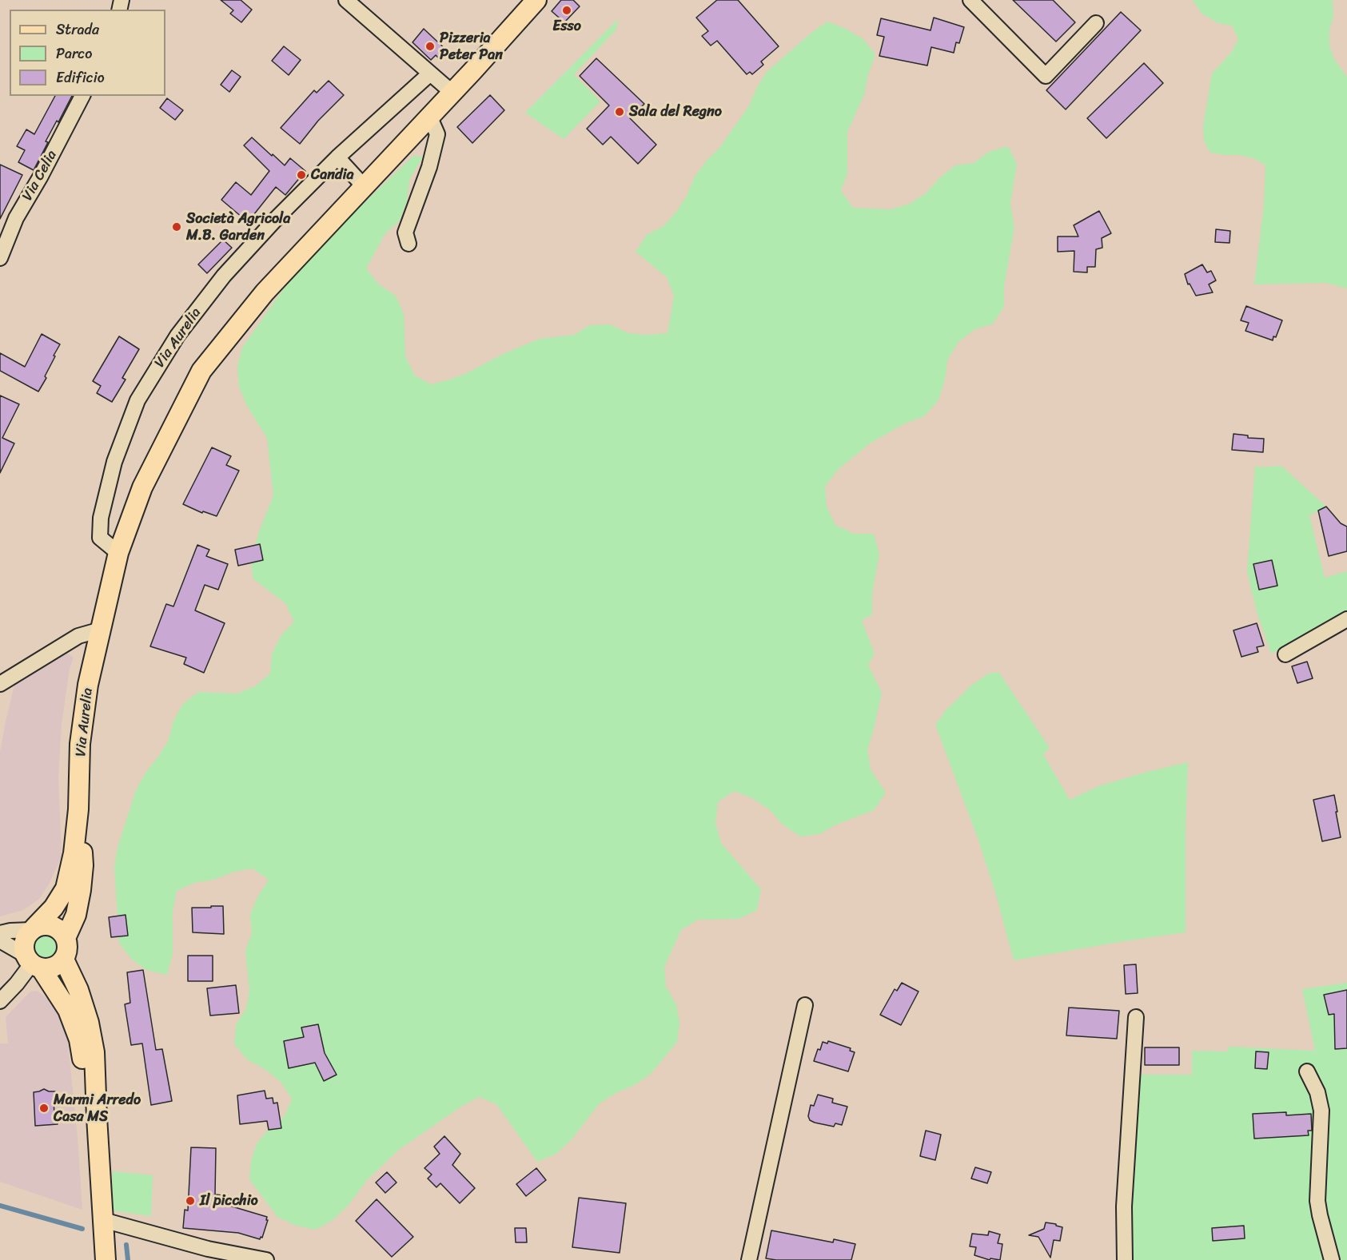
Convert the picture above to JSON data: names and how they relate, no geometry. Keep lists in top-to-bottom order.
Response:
{
  "streets": {
    "main road": ["Via Aurelia"],
    "street": ["Via Celia"]
  },
  "places": [
    "Esso",
    "Pizzeria Peter Pan",
    "Sala del Regno",
    "Candia",
    "Società Agricola M.B. Garden",
    "Marmi Arredo Casa MS",
    "Il picchio"
  ],
  "legend": ["Strada", "Parco", "Edificio"]
}
